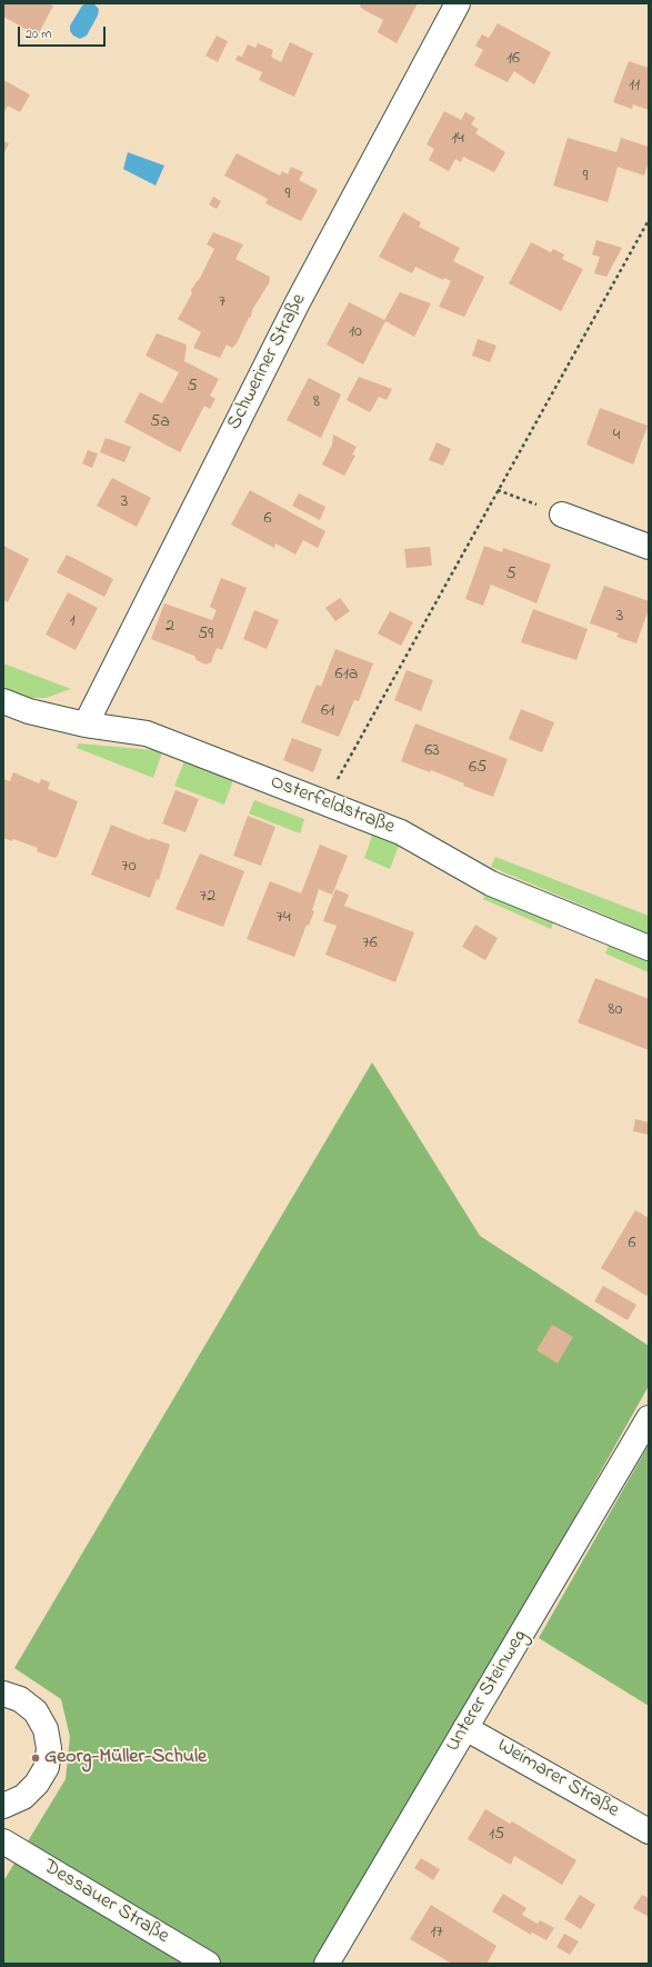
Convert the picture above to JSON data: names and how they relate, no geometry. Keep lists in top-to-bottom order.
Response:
{
  "streets": {
    "street": [
      "Schweriner Straße",
      "Osterfeldstraße",
      "Unterer Steinweg",
      "Weimarer Straße",
      "Dessauer Straße"
    ]
  },
  "crossings": [
    ["Schweriner Straße", "Osterfeldstraße"],
    ["Unterer Steinweg", "Weimarer Straße"]
  ],
  "places": ["Georg-Müller-Schule"],
  "house_numbers": [
    "16",
    "11",
    "14",
    "9",
    "9",
    "7",
    "10",
    "5",
    "8",
    "5a",
    "4",
    "3",
    "6",
    "5",
    "3",
    "1",
    "2",
    "59",
    "61a",
    "61",
    "63",
    "65",
    "70",
    "72",
    "74",
    "76",
    "80",
    "6",
    "15",
    "17"
  ],
  "scale_bar": "20 m"
}
